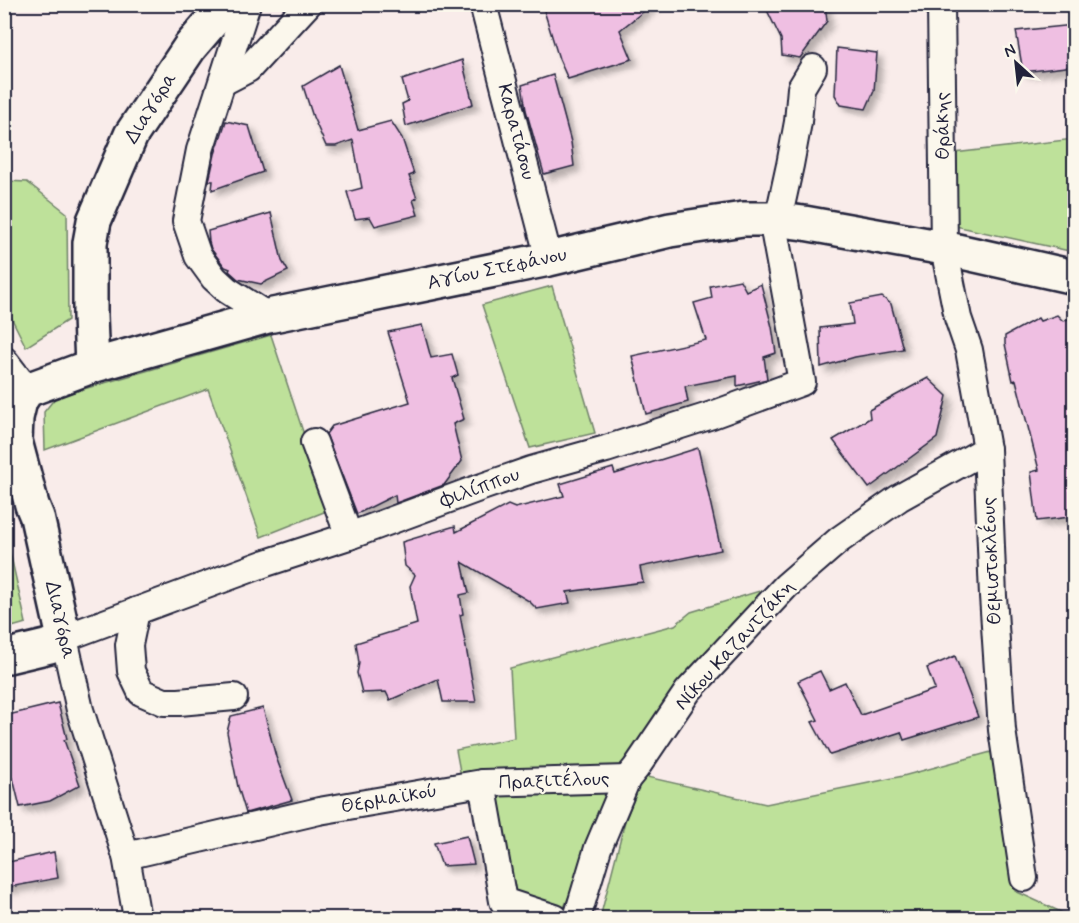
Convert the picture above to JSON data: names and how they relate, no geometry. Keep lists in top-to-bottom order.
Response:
{
  "streets": {
    "street": [
      "Διαγόρα",
      "Θράκης",
      "Καρατάσου",
      "Αγίου Στεφάνου",
      "Φιλίππου",
      "Θεμιστοκλέους",
      "Νίκου Καζαντζάκη",
      "Πραξιτέλους",
      "Θερμαϊκού"
    ]
  },
  "crossings": [
    ["Διαγόρα", "Φιλίππου"],
    ["Διαγόρα", "Θερμαϊκού"],
    ["Θράκης", "Αγίου Στεφάνου"],
    ["Θράκης", "Θεμιστοκλέους"],
    ["Καρατάσου", "Αγίου Στεφάνου"],
    ["Αγίου Στεφάνου", "Φιλίππου"],
    ["Αγίου Στεφάνου", "Θεμιστοκλέους"],
    ["Θεμιστοκλέους", "Νίκου Καζαντζάκη"],
    ["Νίκου Καζαντζάκη", "Πραξιτέλους"],
    ["Πραξιτέλους", "Θερμαϊκού"]
  ],
  "north": "top left"
}
